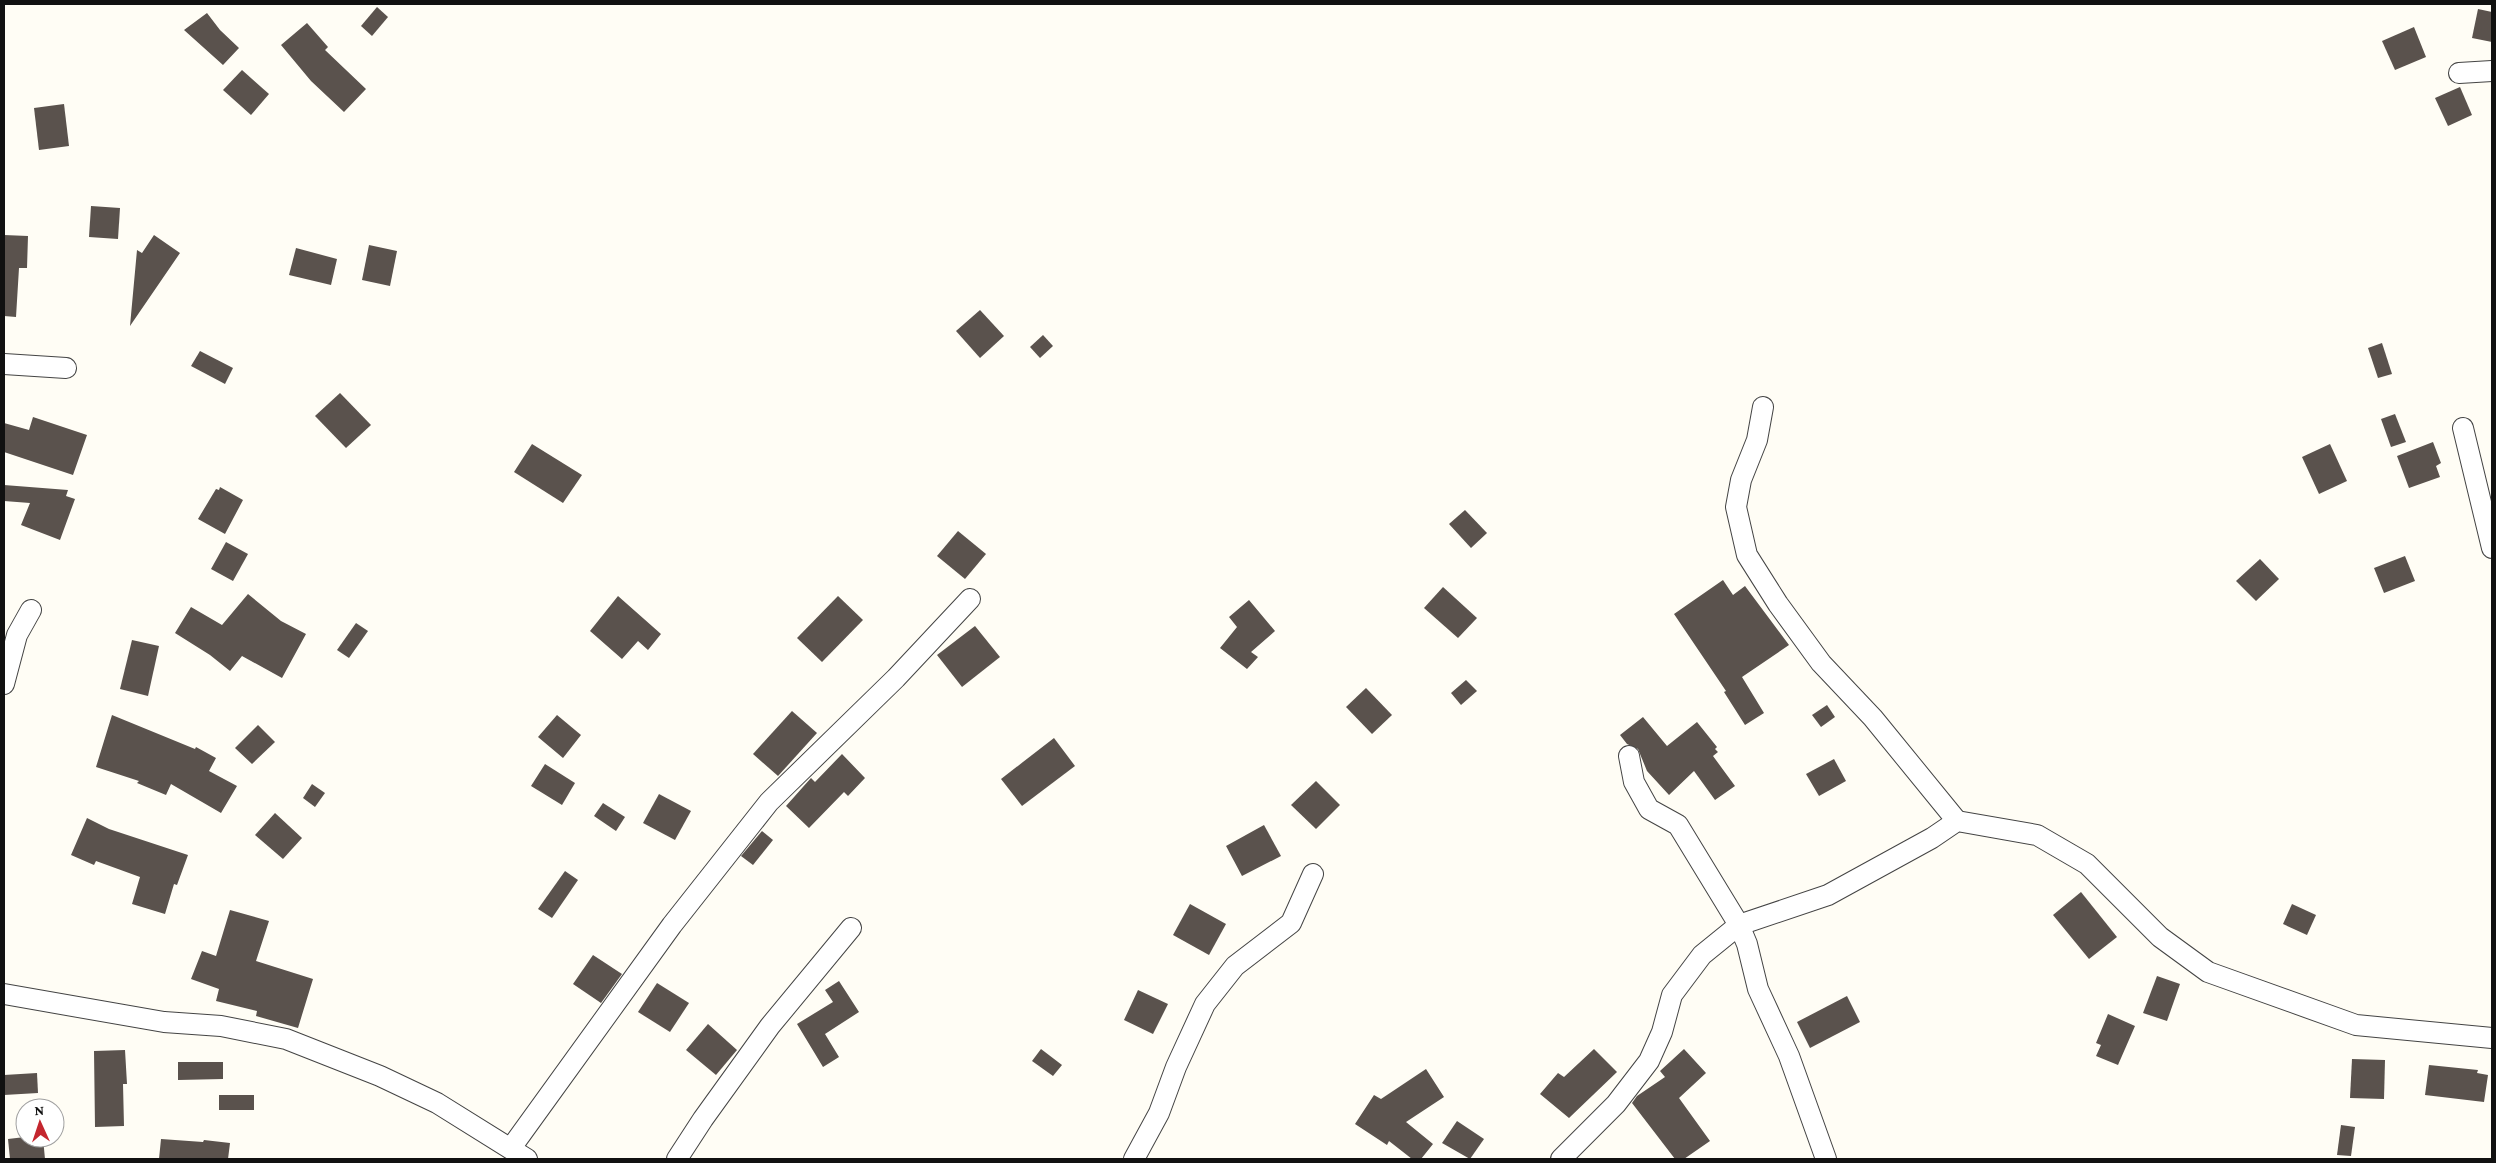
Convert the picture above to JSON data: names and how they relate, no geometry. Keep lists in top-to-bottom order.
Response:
{
  "north": "top"
}
